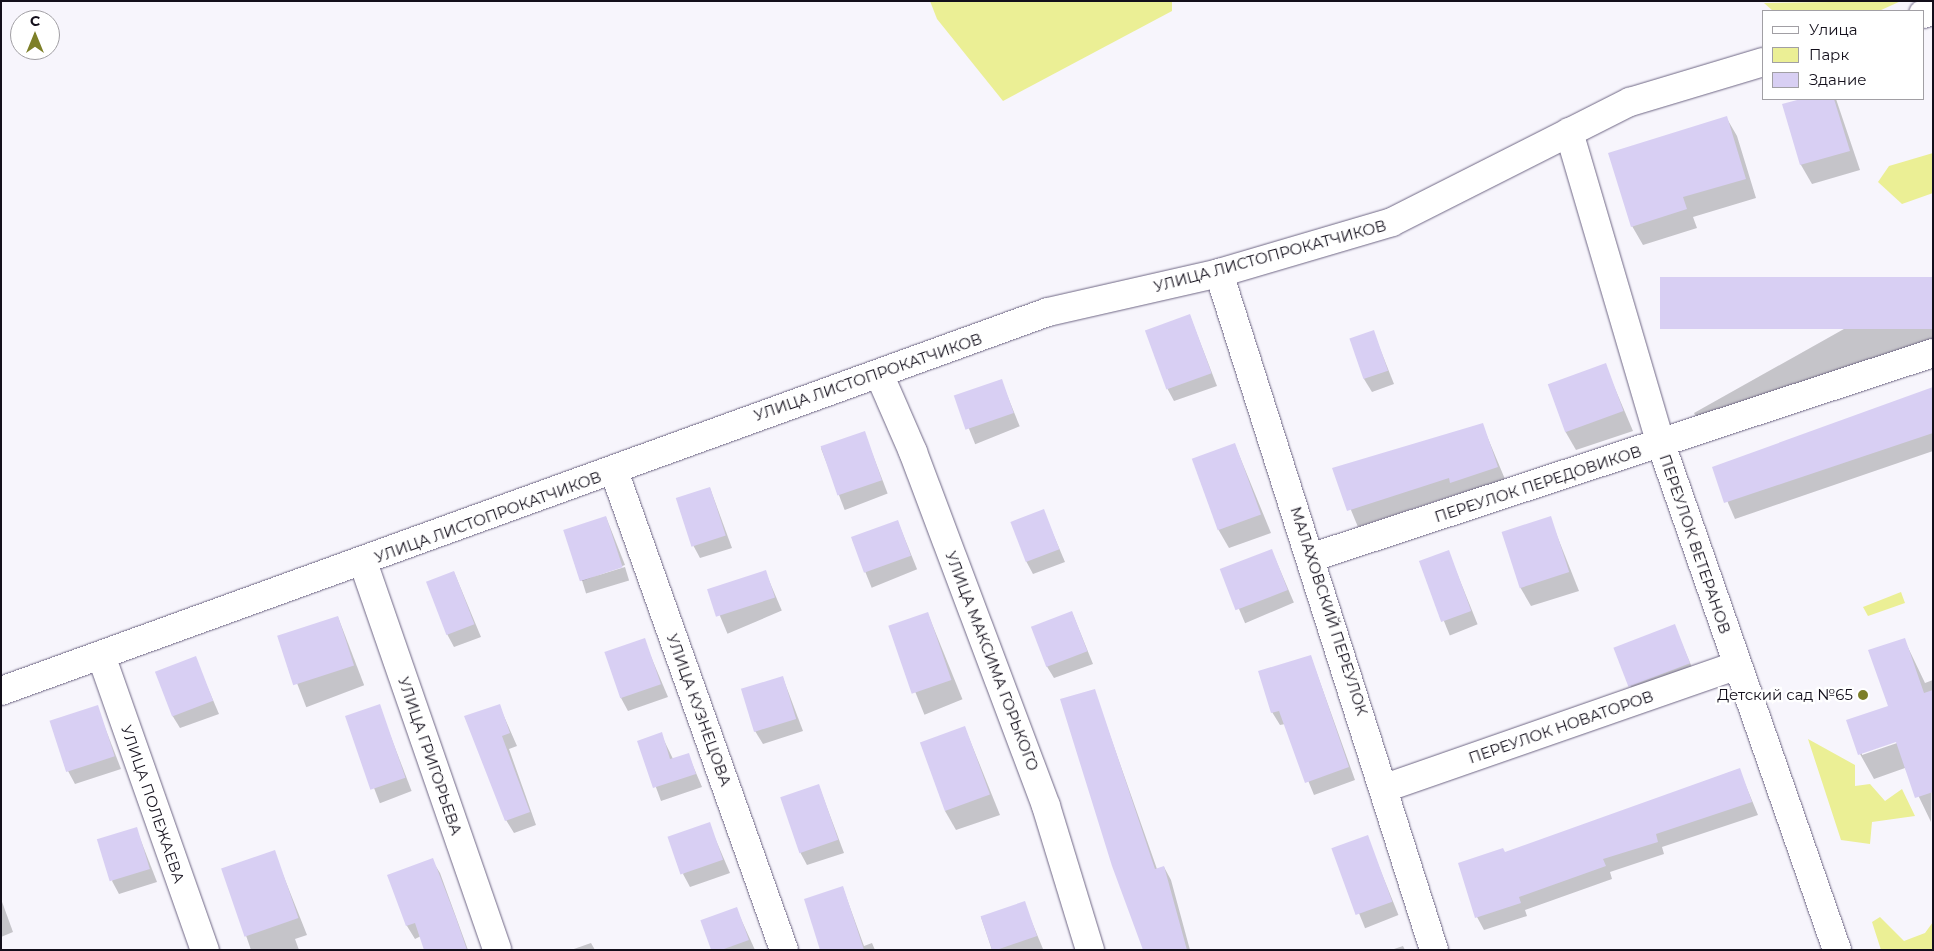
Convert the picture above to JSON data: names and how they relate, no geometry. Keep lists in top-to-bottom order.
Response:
{
  "streets": {
    "street": [
      "УЛИЦА ЛИСТОПРОКАТЧИКОВ",
      "ПЕРЕУЛОК ПЕРЕДОВИКОВ",
      "ПЕРЕУЛОК ВЕТЕРАНОВ",
      "МАЛАХОВСКИЙ ПЕРЕУЛОК",
      "УЛИЦА МАКСИМА ГОРЬКОГО",
      "УЛИЦА КУЗНЕЦОВА",
      "ПЕРЕУЛОК НОВАТОРОВ",
      "УЛИЦА ГРИГОРЬЕВА",
      "УЛИЦА ПОЛЕЖАЕВА"
    ]
  },
  "crossings": [
    ["УЛИЦА ЛИСТОПРОКАТЧИКОВ", "ПЕРЕУЛОК ВЕТЕРАНОВ"],
    ["УЛИЦА ЛИСТОПРОКАТЧИКОВ", "МАЛАХОВСКИЙ ПЕРЕУЛОК"],
    ["УЛИЦА ЛИСТОПРОКАТЧИКОВ", "УЛИЦА МАКСИМА ГОРЬКОГО"],
    ["УЛИЦА ЛИСТОПРОКАТЧИКОВ", "УЛИЦА КУЗНЕЦОВА"],
    ["УЛИЦА ЛИСТОПРОКАТЧИКОВ", "УЛИЦА ГРИГОРЬЕВА"],
    ["УЛИЦА ЛИСТОПРОКАТЧИКОВ", "УЛИЦА ПОЛЕЖАЕВА"],
    ["ПЕРЕУЛОК ПЕРЕДОВИКОВ", "ПЕРЕУЛОК ВЕТЕРАНОВ"],
    ["ПЕРЕУЛОК ПЕРЕДОВИКОВ", "МАЛАХОВСКИЙ ПЕРЕУЛОК"],
    ["ПЕРЕУЛОК ВЕТЕРАНОВ", "ПЕРЕУЛОК НОВАТОРОВ"],
    ["МАЛАХОВСКИЙ ПЕРЕУЛОК", "ПЕРЕУЛОК НОВАТОРОВ"]
  ],
  "places": ["Детский сад №65"],
  "legend": ["Улица", "Парк", "Здание"],
  "north": "top"
}
